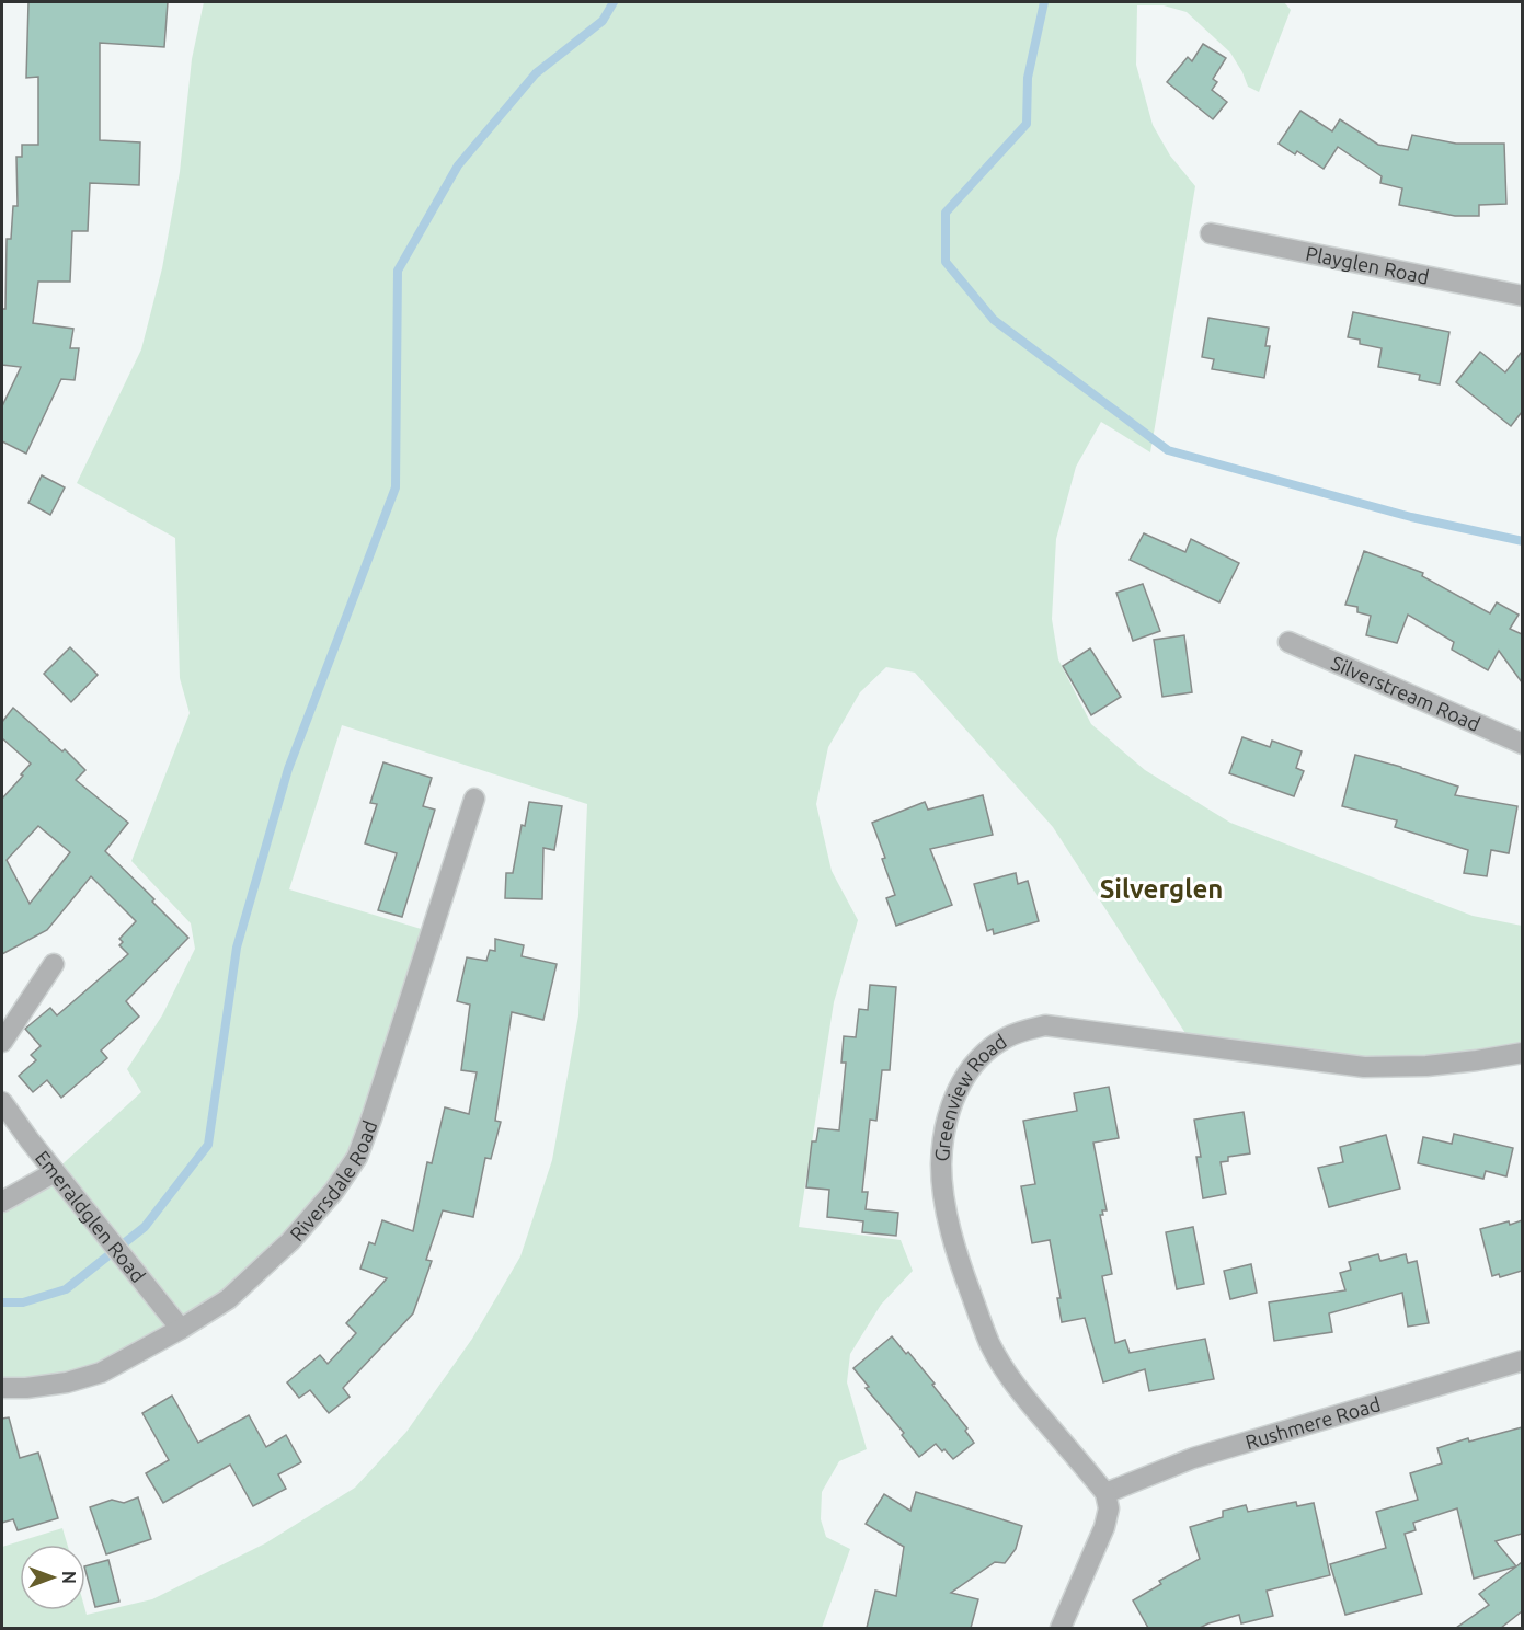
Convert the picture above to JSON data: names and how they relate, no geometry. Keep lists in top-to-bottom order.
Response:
{
  "streets": {
    "street": [
      "Playglen Road",
      "Silverstream Road",
      "Greenview Road",
      "Riversdale Road",
      "Emeraldglen Road",
      "Rushmere Road"
    ]
  },
  "crossings": [
    ["Greenview Road", "Rushmere Road"],
    ["Riversdale Road", "Emeraldglen Road"]
  ],
  "districts": ["Silverglen"],
  "north": "right"
}
